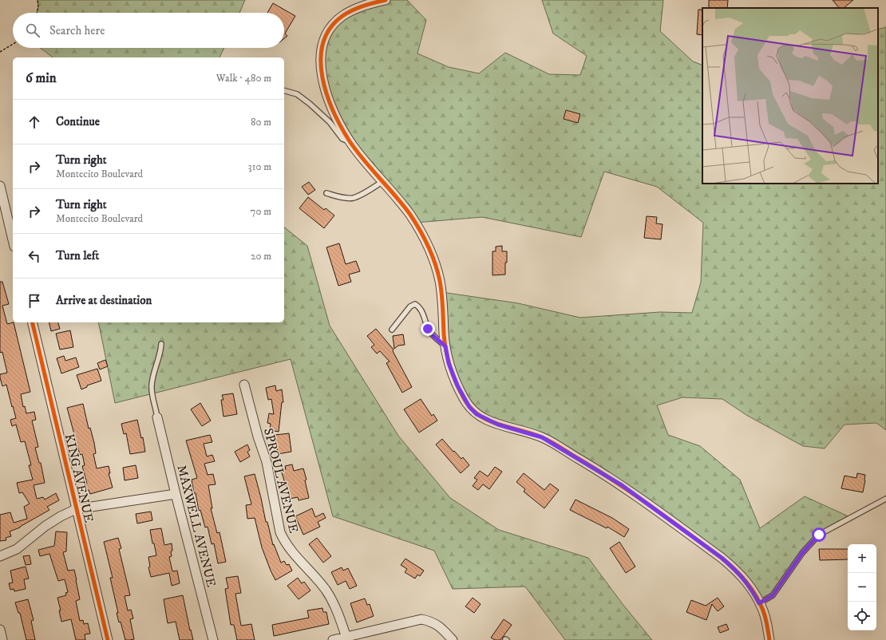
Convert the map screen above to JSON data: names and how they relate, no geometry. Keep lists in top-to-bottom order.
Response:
{
  "streets": {
    "street": ["KING AVENUE", "SPROUL AVENUE", "MAXWELL AVENUE"]
  },
  "page": {
    "search": "Search here",
    "heading": ["6 min", "Walk · 480 m"],
    "list": [
      ["Continue", "80 m"],
      ["Turn right", "Montecito Boulevard", "310 m"],
      ["Turn right", "Montecito Boulevard", "70 m"],
      ["Turn left", "20 m"],
      "Arrive at destination"
    ],
    "map_buttons": ["+", "−"]
  }
}
